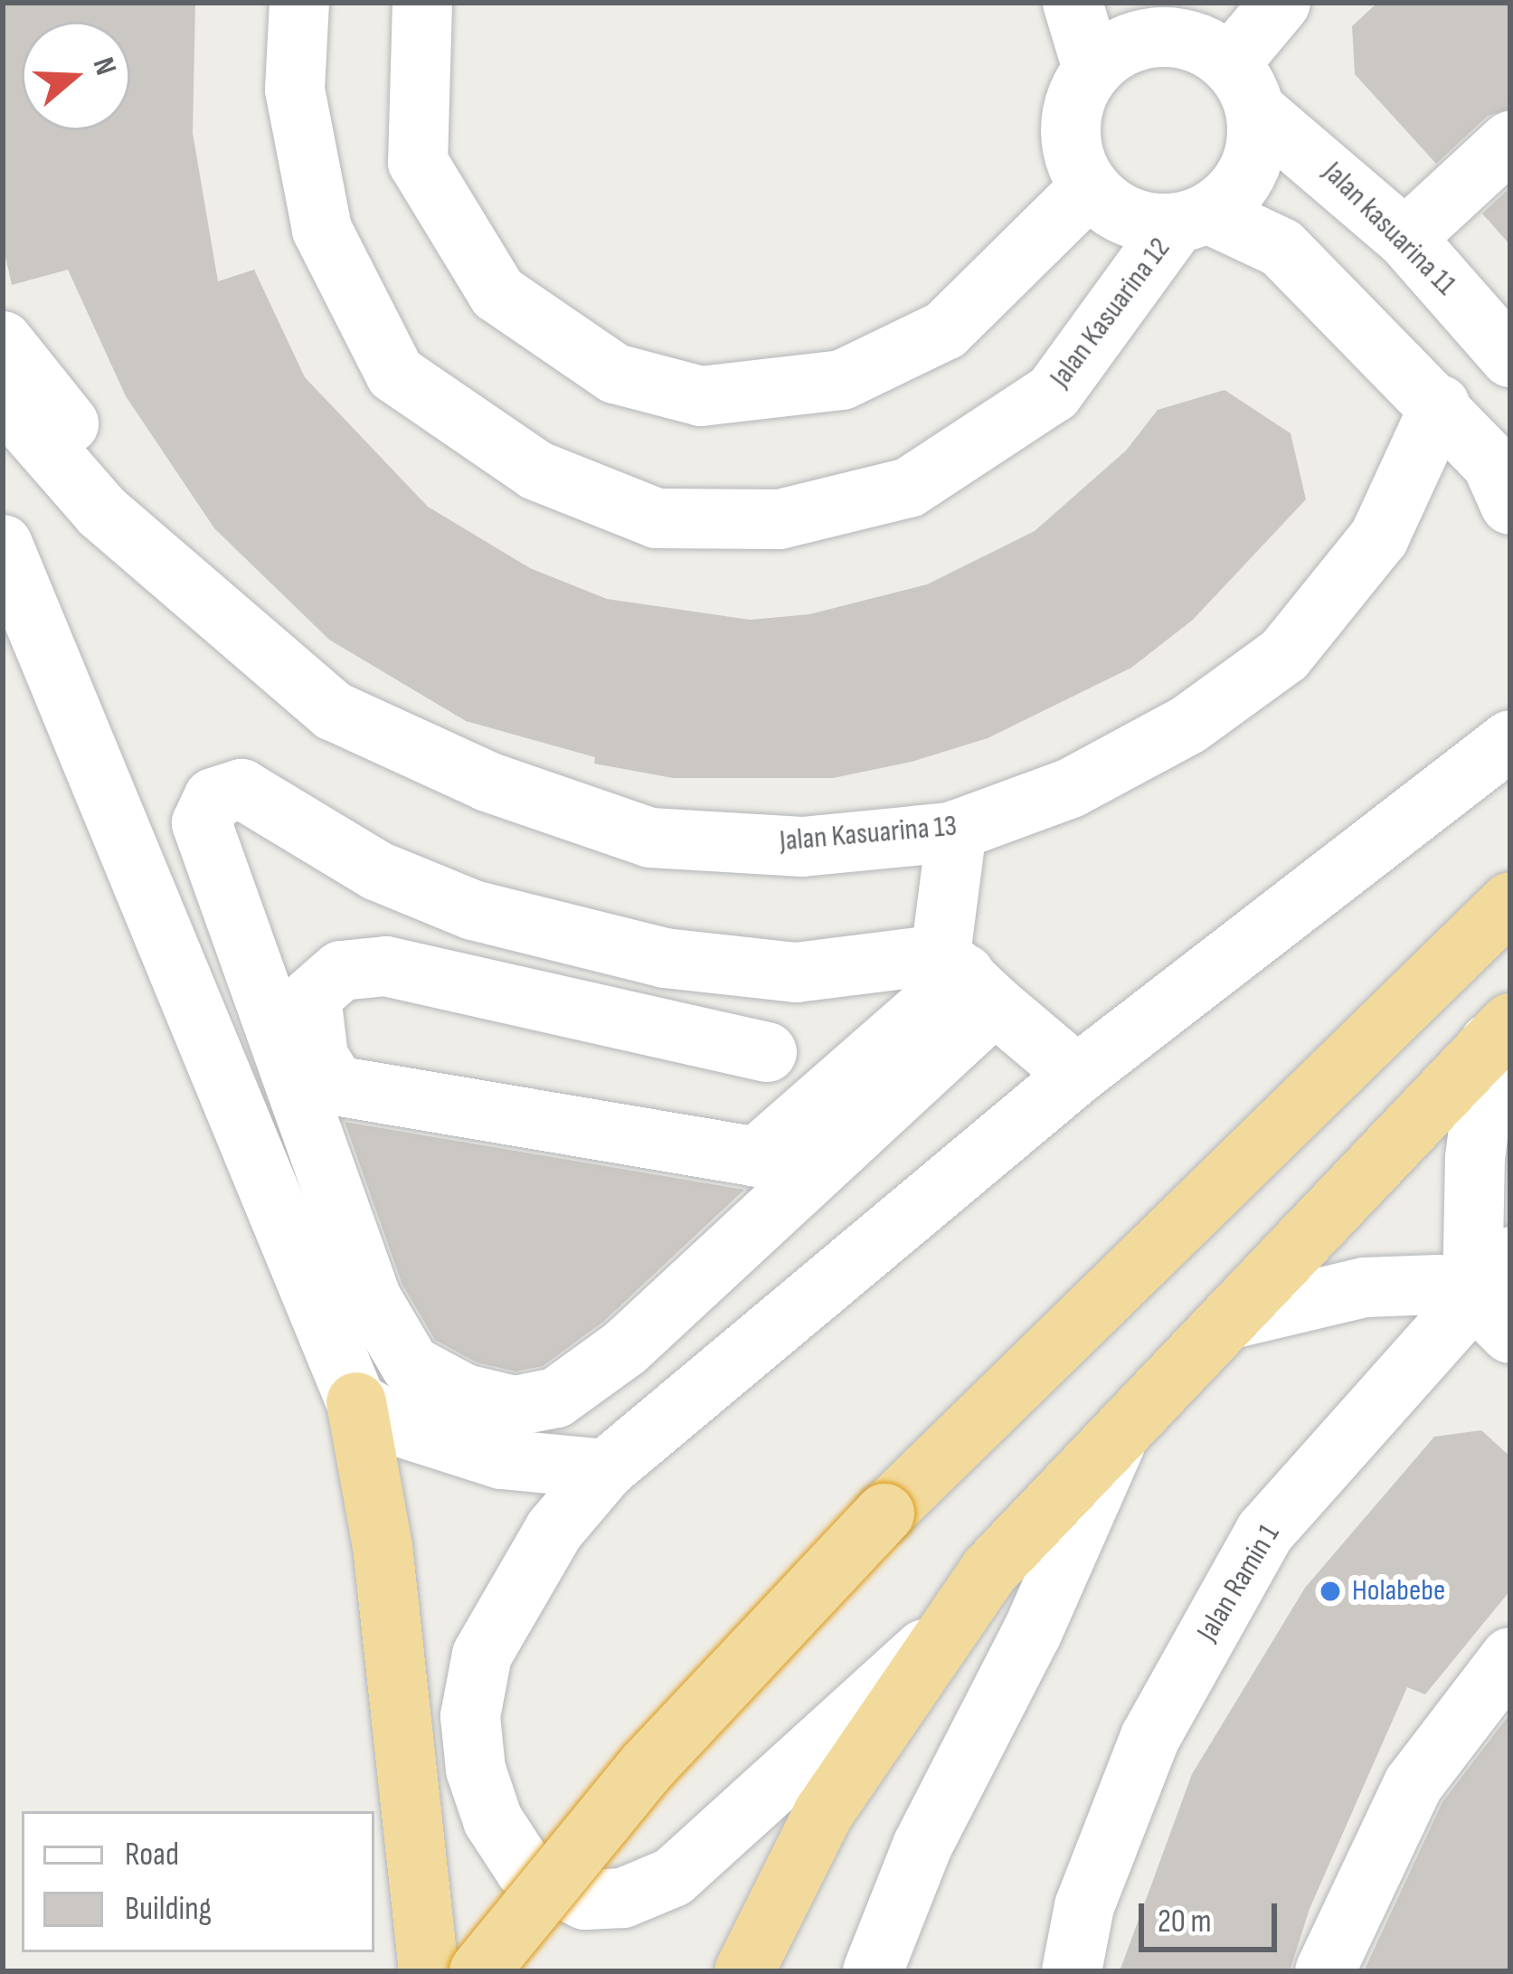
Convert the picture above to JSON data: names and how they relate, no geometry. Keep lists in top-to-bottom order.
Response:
{
  "streets": {
    "street": [
      "Jalan kasuarina 11",
      "Jalan Kasuarina 12",
      "Jalan Kasuarina 13",
      "Jalan Ramin 1"
    ]
  },
  "crossings": [
    ["Jalan kasuarina 11", "Jalan Kasuarina 12"]
  ],
  "places": ["Holabebe"],
  "legend": ["Road", "Building"],
  "scale_bar": "20 m",
  "north": "right"
}
